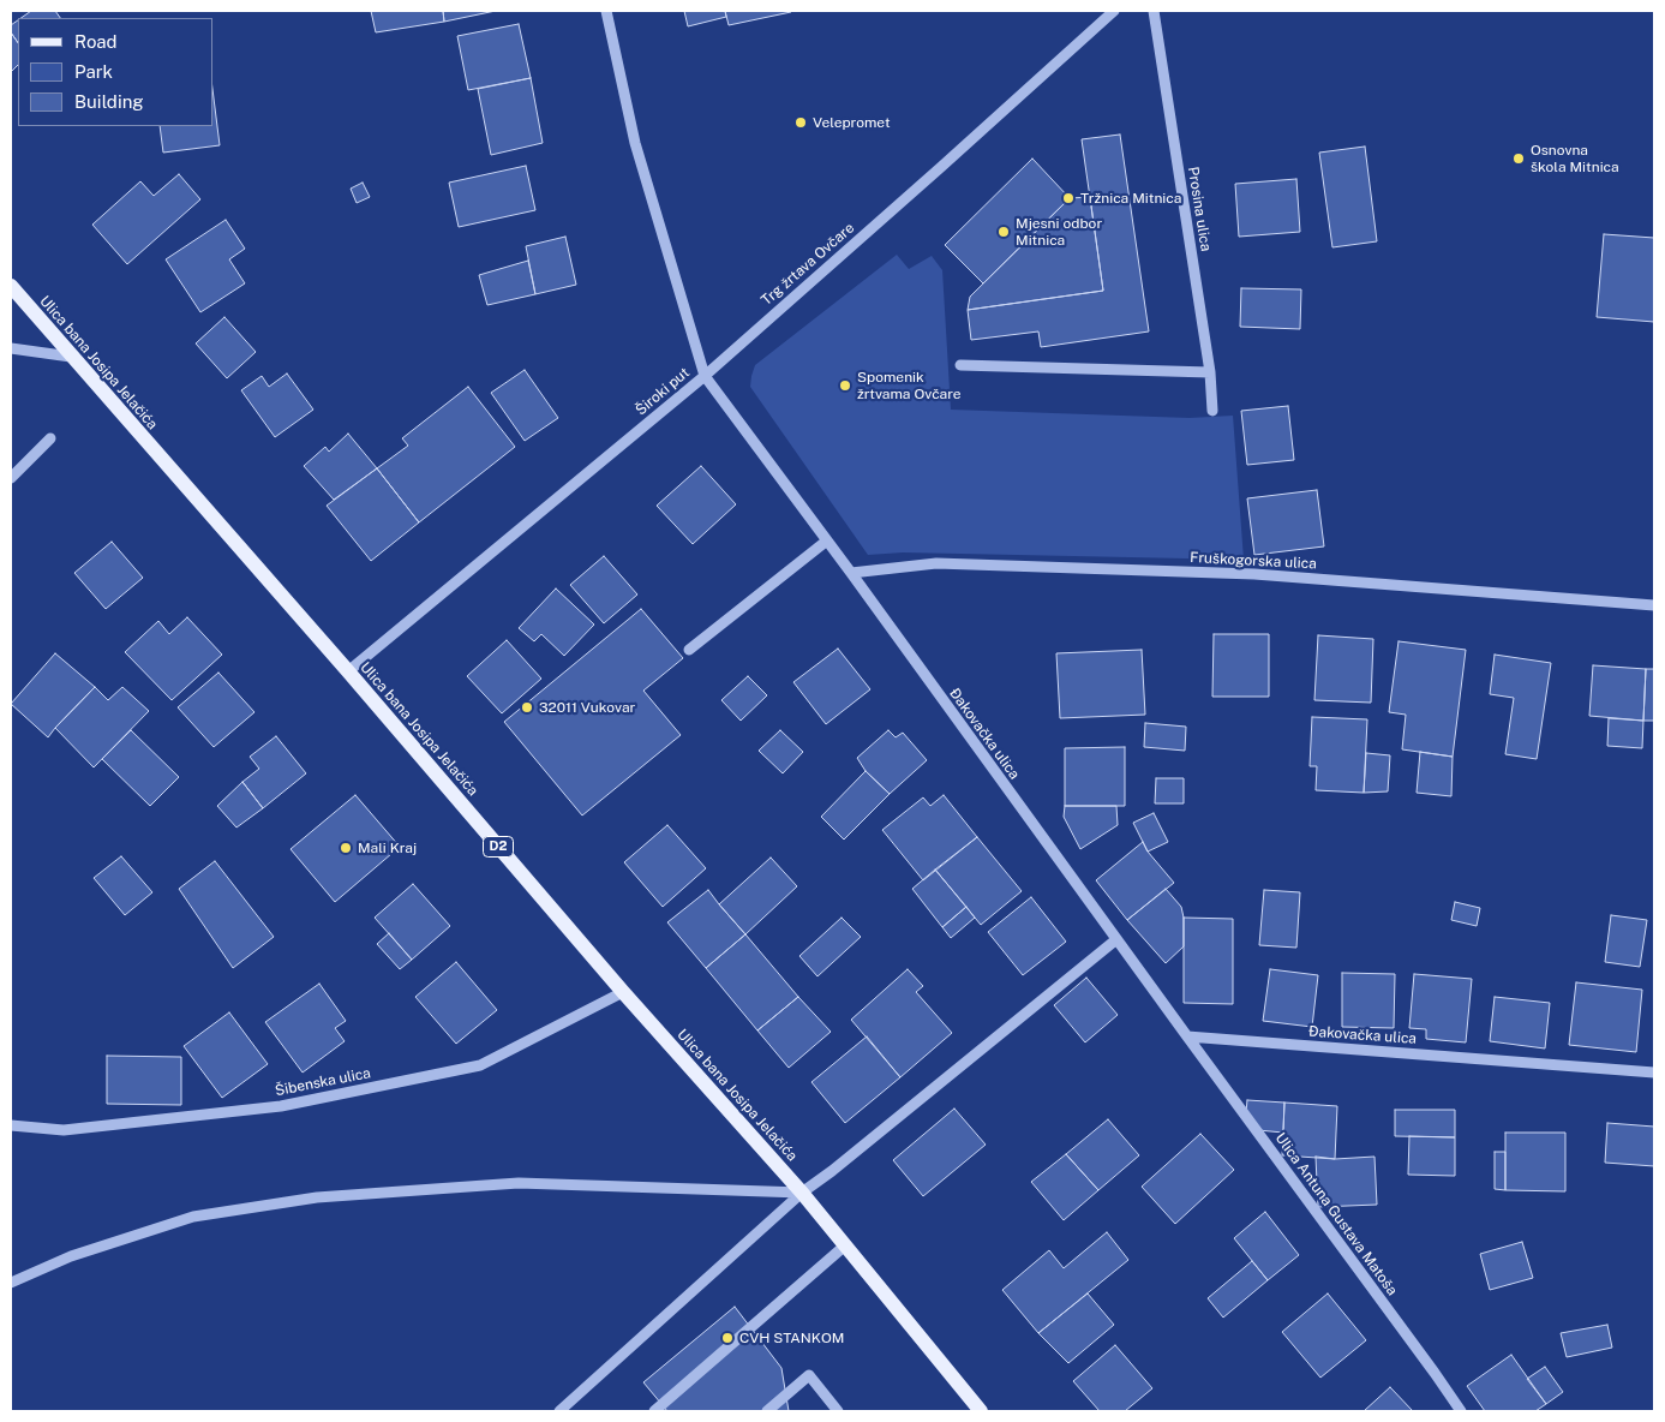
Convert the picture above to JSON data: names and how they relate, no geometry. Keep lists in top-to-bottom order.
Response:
{
  "streets": {
    "main road": ["Ulica bana Josipa Jelačića", "D2"],
    "street": [
      "Prosina ulica",
      "Trg žrtava Ovčare",
      "Široki put",
      "Fruškogorska ulica",
      "Đakovačka ulica",
      "Šibenska ulica",
      "Ulica Antuna Gustava Matoša"
    ]
  },
  "crossings": [
    ["Trg žrtava Ovčare", "Široki put"],
    ["Ulica bana Josipa Jelačića", "Široki put"],
    ["Ulica bana Josipa Jelačića", "Šibenska ulica"],
    ["Fruškogorska ulica", "Đakovačka ulica"],
    ["Đakovačka ulica", "Ulica Antuna Gustava Matoša"]
  ],
  "places": [
    "Velepromet",
    "Osnovna škola Mitnica",
    "Tržnica Mitnica",
    "Mjesni odbor Mitnica",
    "Spomenik žrtvama Ovčare",
    "32011 Vukovar",
    "Mali Kraj",
    "CVH STANKOM"
  ],
  "legend": ["Road", "Park", "Building"]
}
